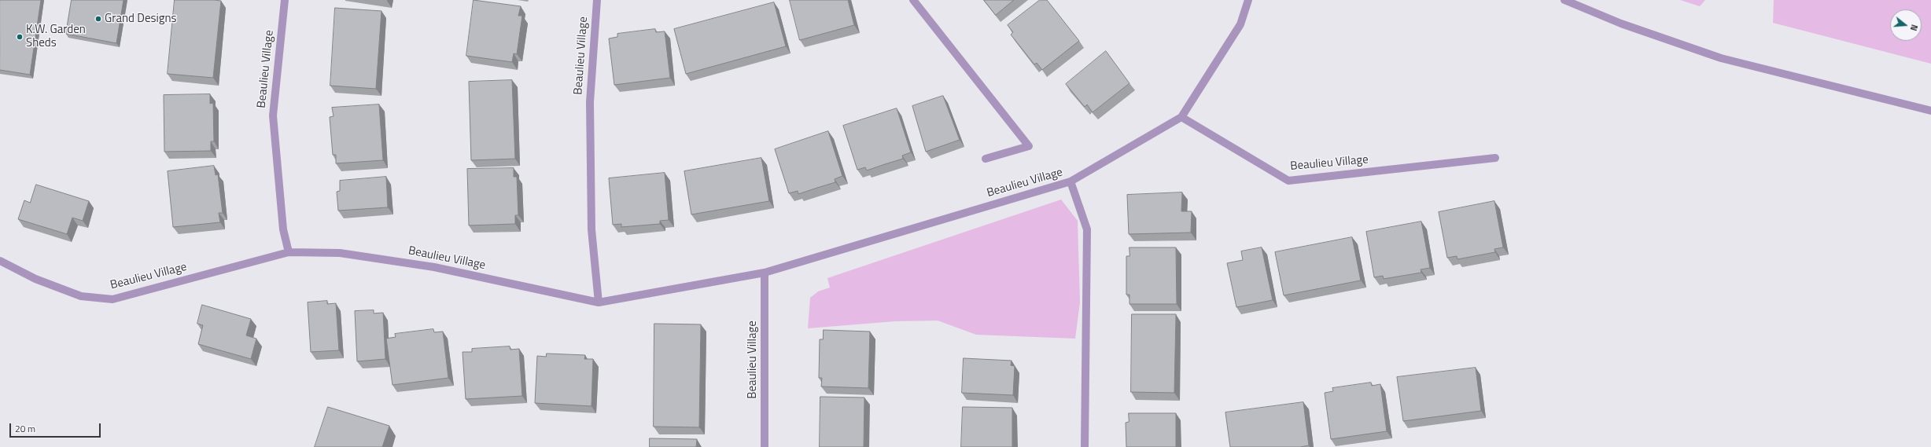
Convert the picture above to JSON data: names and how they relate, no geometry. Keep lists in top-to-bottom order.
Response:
{
  "streets": {
    "street": ["Beaulieu Village"]
  },
  "places": ["Grand Designs", "K.W. Garden Sheds"],
  "scale_bar": "20 m",
  "north": "right"
}
